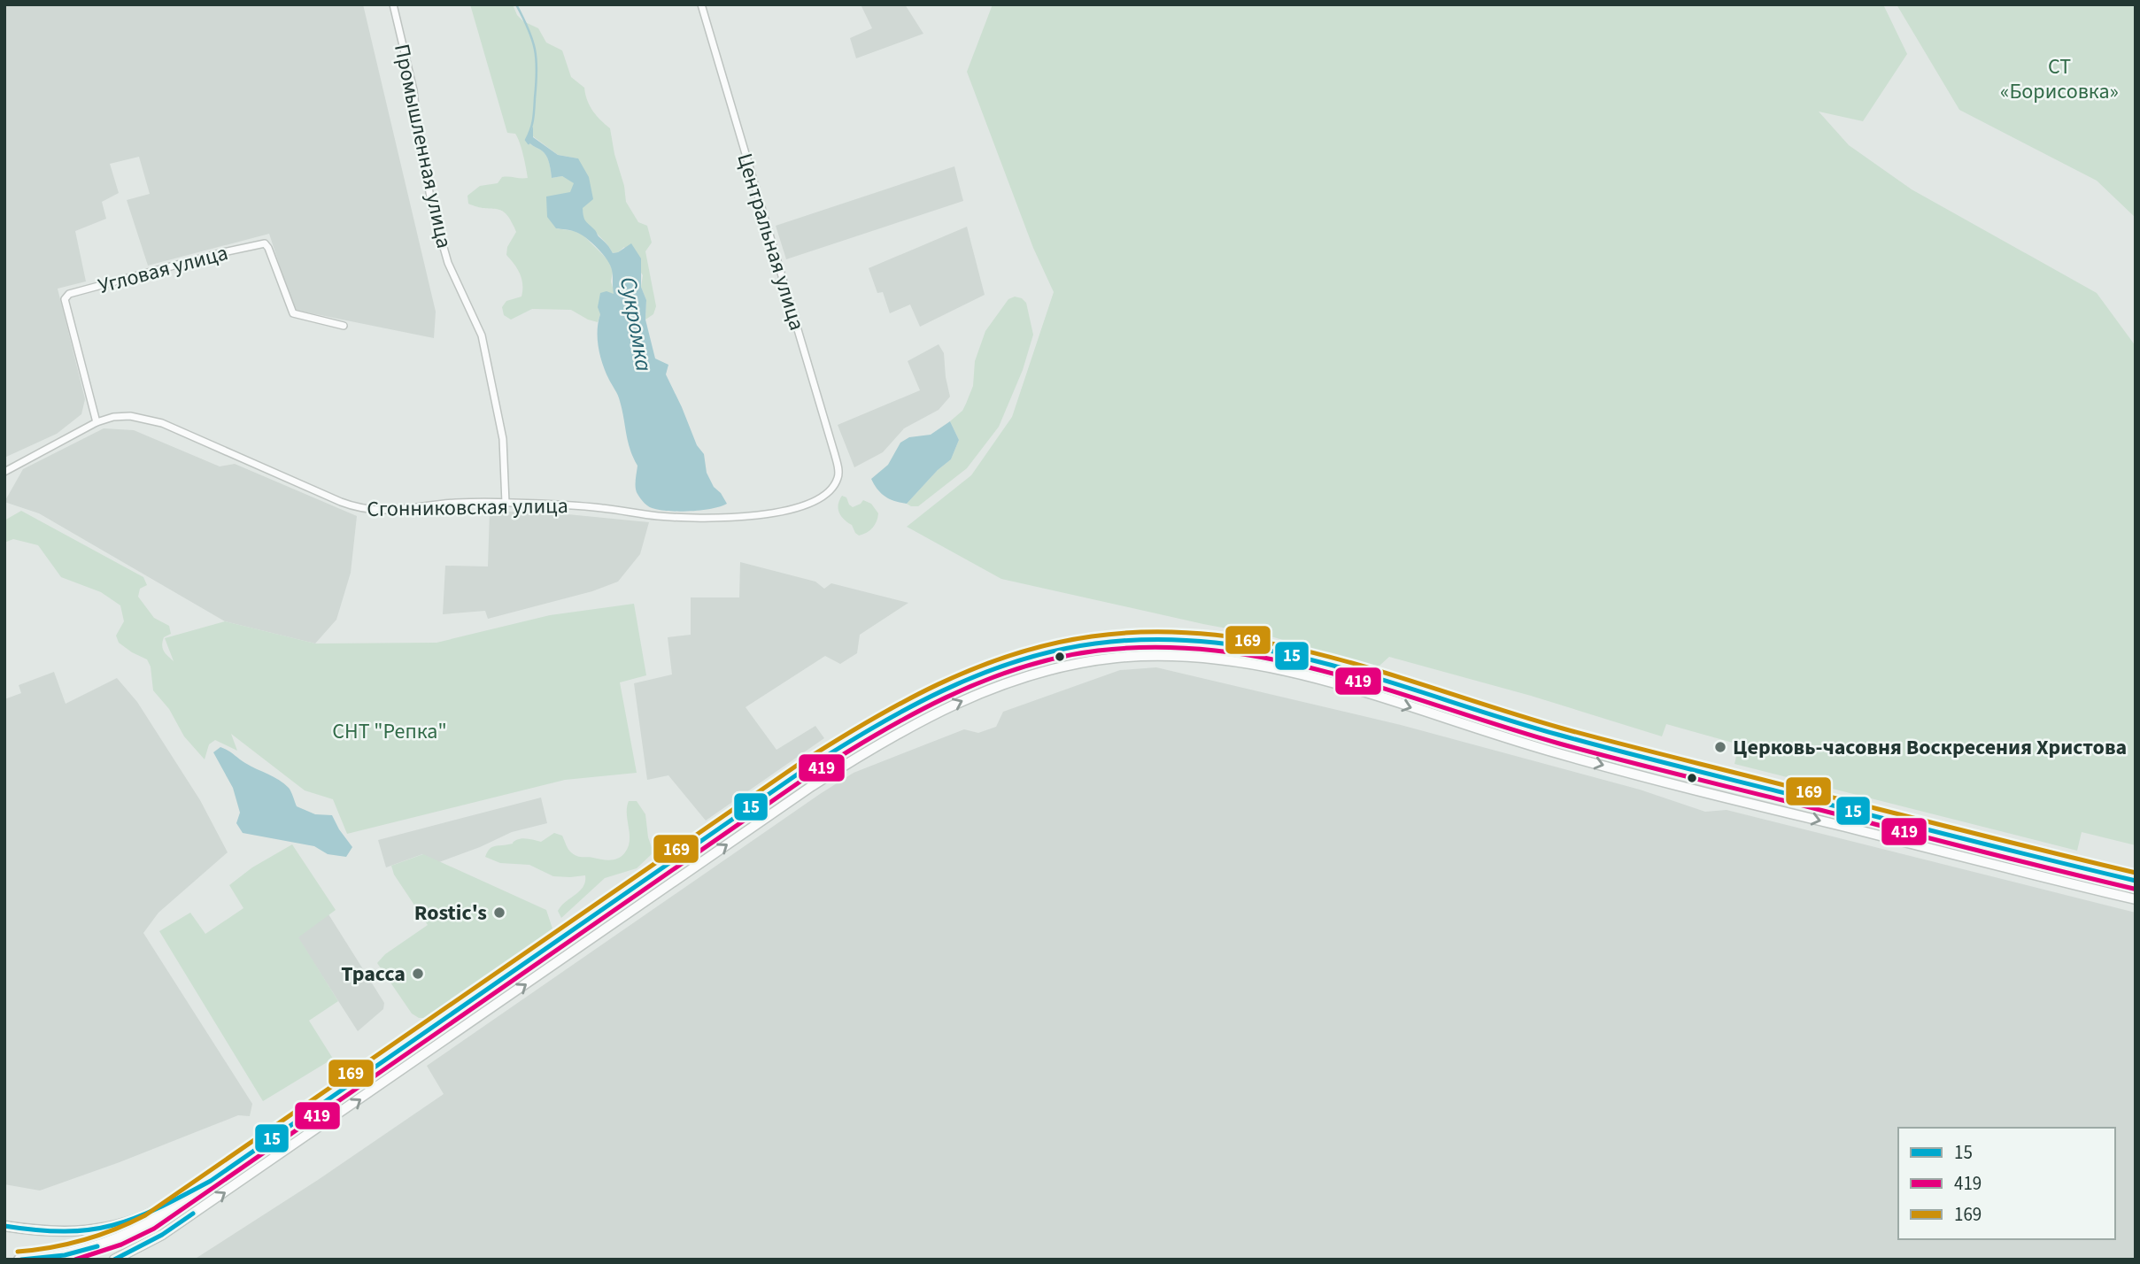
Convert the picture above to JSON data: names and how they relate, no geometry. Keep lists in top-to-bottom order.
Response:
{
  "streets": {
    "street": [
      "Промышленная улица",
      "Центральная улица",
      "Угловая улица",
      "Сгонниковская улица"
    ]
  },
  "crossings": [
    ["Промышленная улица", "Сгонниковская улица"],
    ["Центральная улица", "Сгонниковская улица"],
    ["Угловая улица", "Сгонниковская улица"]
  ],
  "water": ["Сукромка"],
  "parks": ["СТ «Борисовка»", "СНТ \"Репка\""],
  "places": ["Церковь-часовня Воскресения Христова", "Rostic's", "Трасса"],
  "lines": ["transit line 169", "transit line 15", "transit line 419"],
  "legend": ["15", "419", "169"]
}
